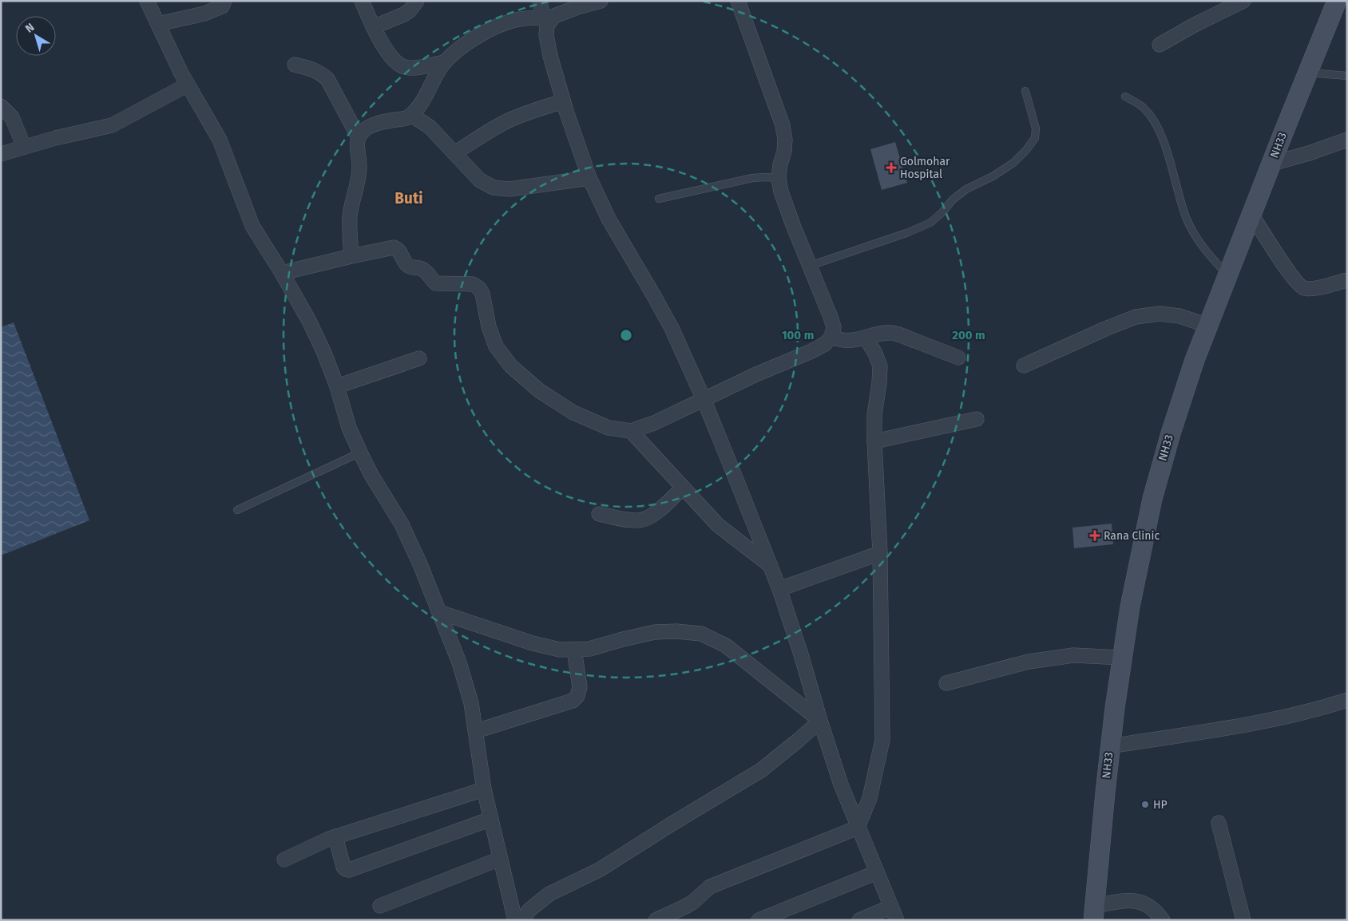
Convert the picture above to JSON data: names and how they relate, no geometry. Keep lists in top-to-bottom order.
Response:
{
  "streets": {
    "main road": ["NH33"]
  },
  "districts": ["Buti"],
  "places": {
    "health": ["Golmohar Hospital", "Rana Clinic"],
    "other": ["HP"]
  },
  "north": "top left",
  "rings": ["100 m", "200 m"]
}
